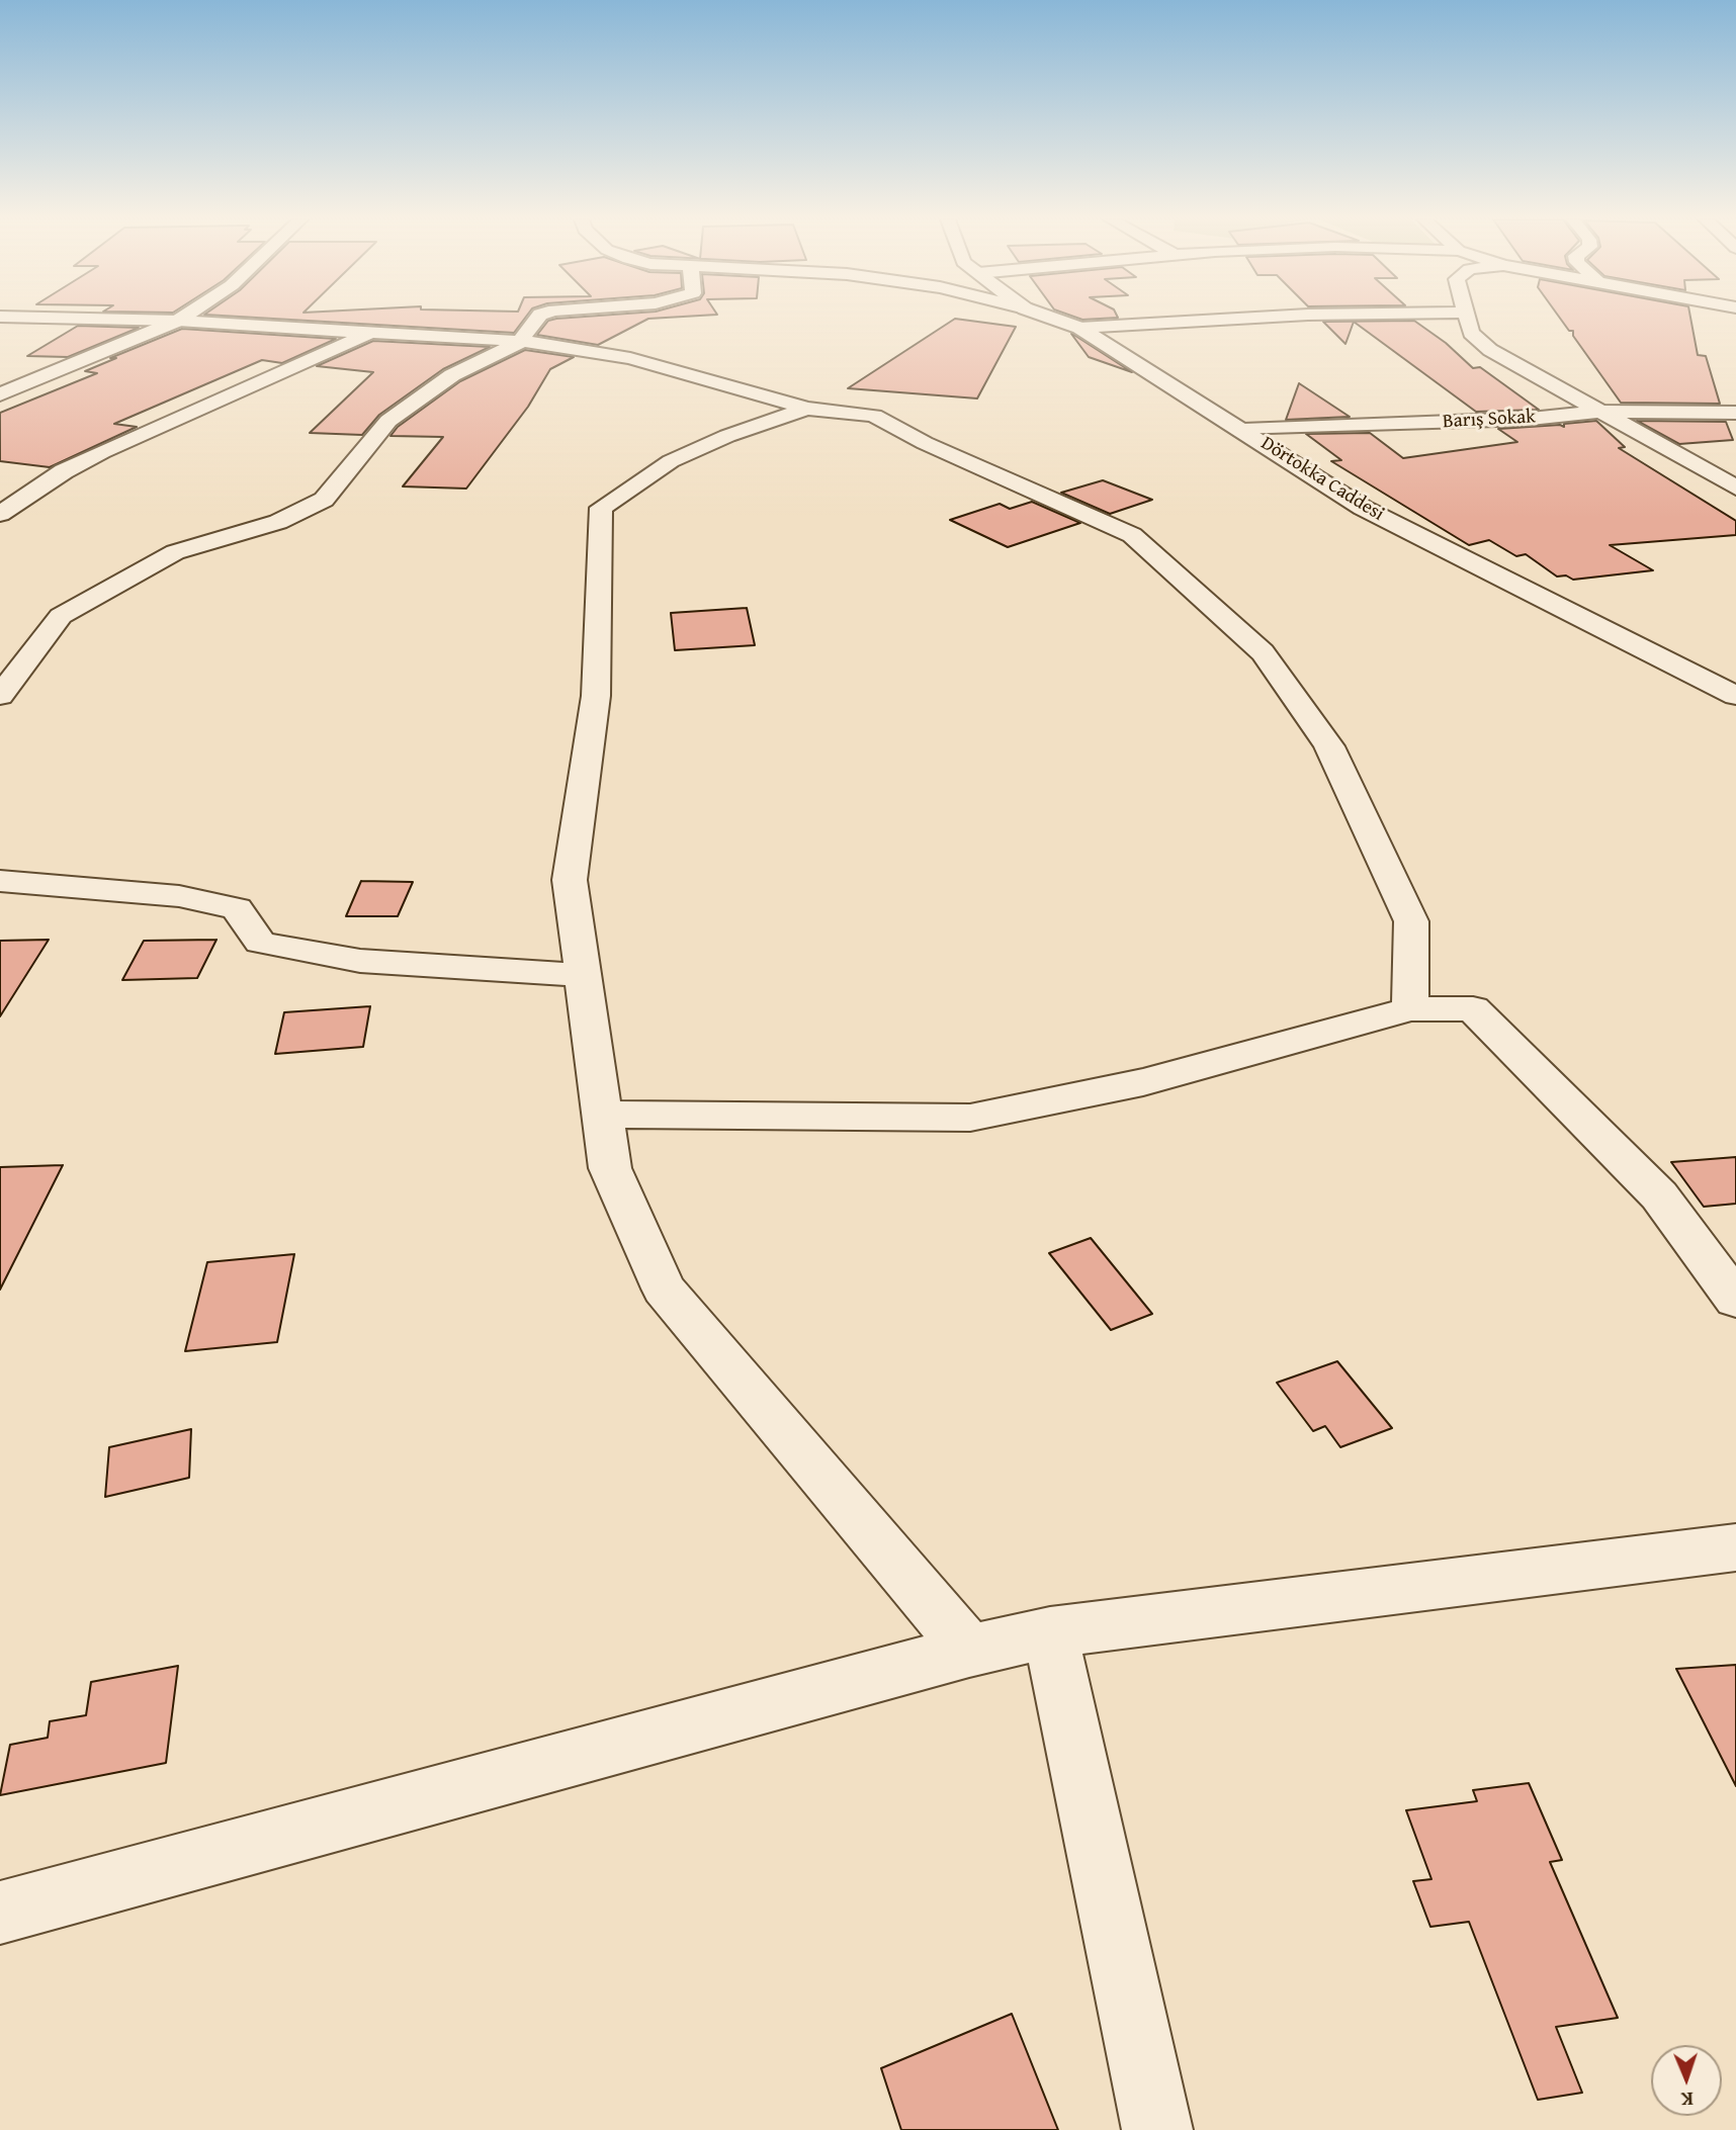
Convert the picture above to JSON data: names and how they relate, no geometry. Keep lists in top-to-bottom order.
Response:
{
  "streets": {
    "street": ["Barış Sokak", "Dörtokka Caddesi"]
  },
  "crossings": [
    ["Barış Sokak", "Dörtokka Caddesi"]
  ],
  "north": "bottom"
}
